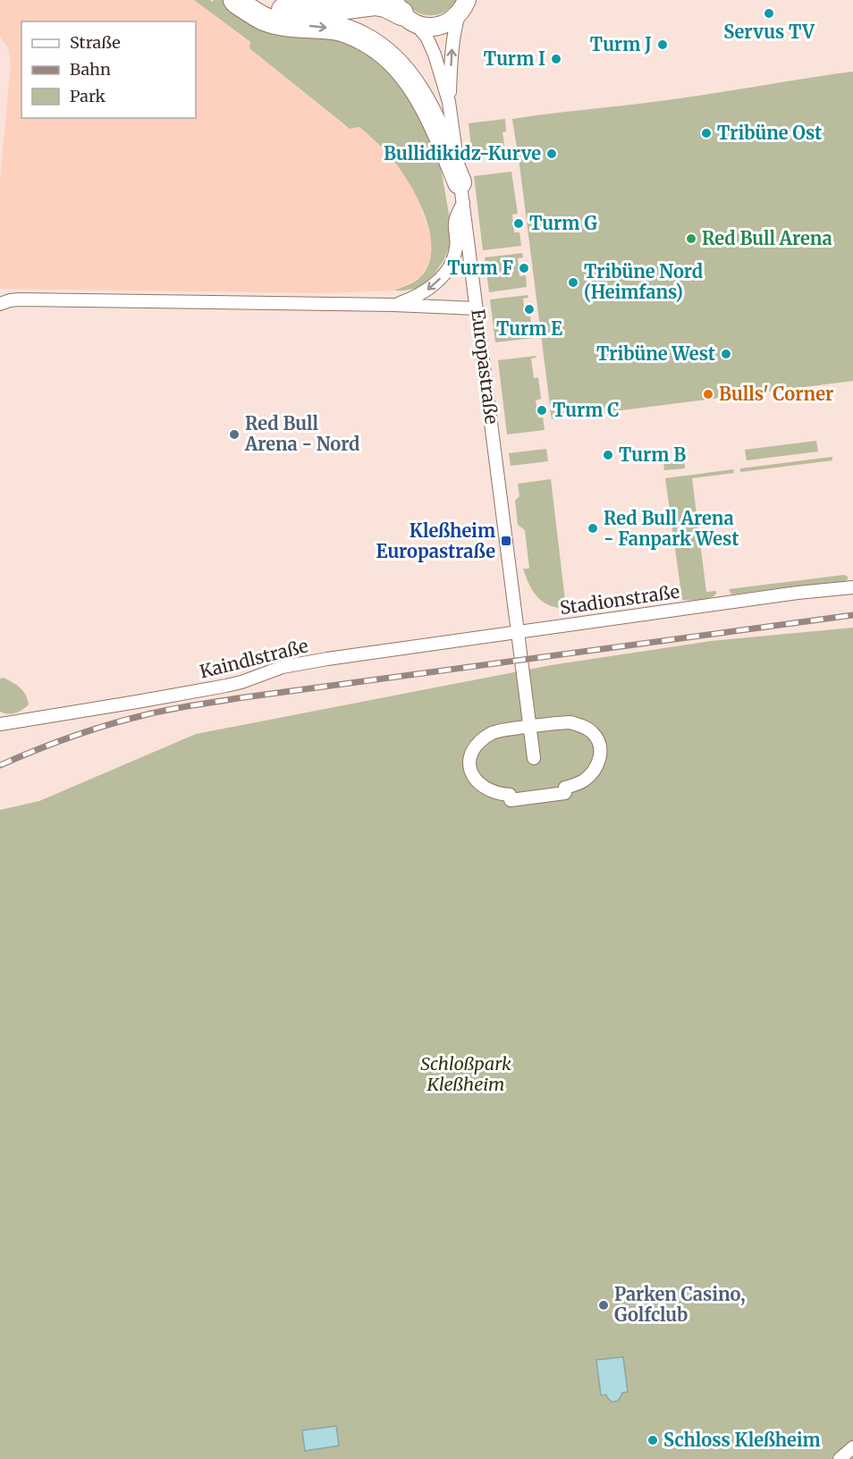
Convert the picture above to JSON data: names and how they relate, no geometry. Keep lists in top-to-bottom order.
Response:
{
  "streets": {
    "street": ["Europastraße", "Stadionstraße", "Kaindlstraße"]
  },
  "crossings": [
    ["Europastraße", "Stadionstraße"],
    ["Europastraße", "Kaindlstraße"],
    ["Stadionstraße", "Kaindlstraße"]
  ],
  "parks": ["Schloßpark Kleßheim"],
  "places": {
    "other": [
      "Servus TV",
      "Turm J",
      "Turm I",
      "Tribüne Ost",
      "Bullidikidz-Kurve",
      "Turm G",
      "Red Bull Arena",
      "Turm F",
      "Tribüne Nord (Heimfans)",
      "Turm E",
      "Tribüne West",
      "Bulls' Corner",
      "Turm C",
      "Red Bull Arena - Nord",
      "Turm B",
      "Red Bull Arena - Fanpark West",
      "Parken Casino, Golfclub",
      "Schloss Kleßheim"
    ],
    "transit": ["Kleßheim Europastraße"]
  },
  "legend": ["Straße", "Bahn", "Park"]
}
